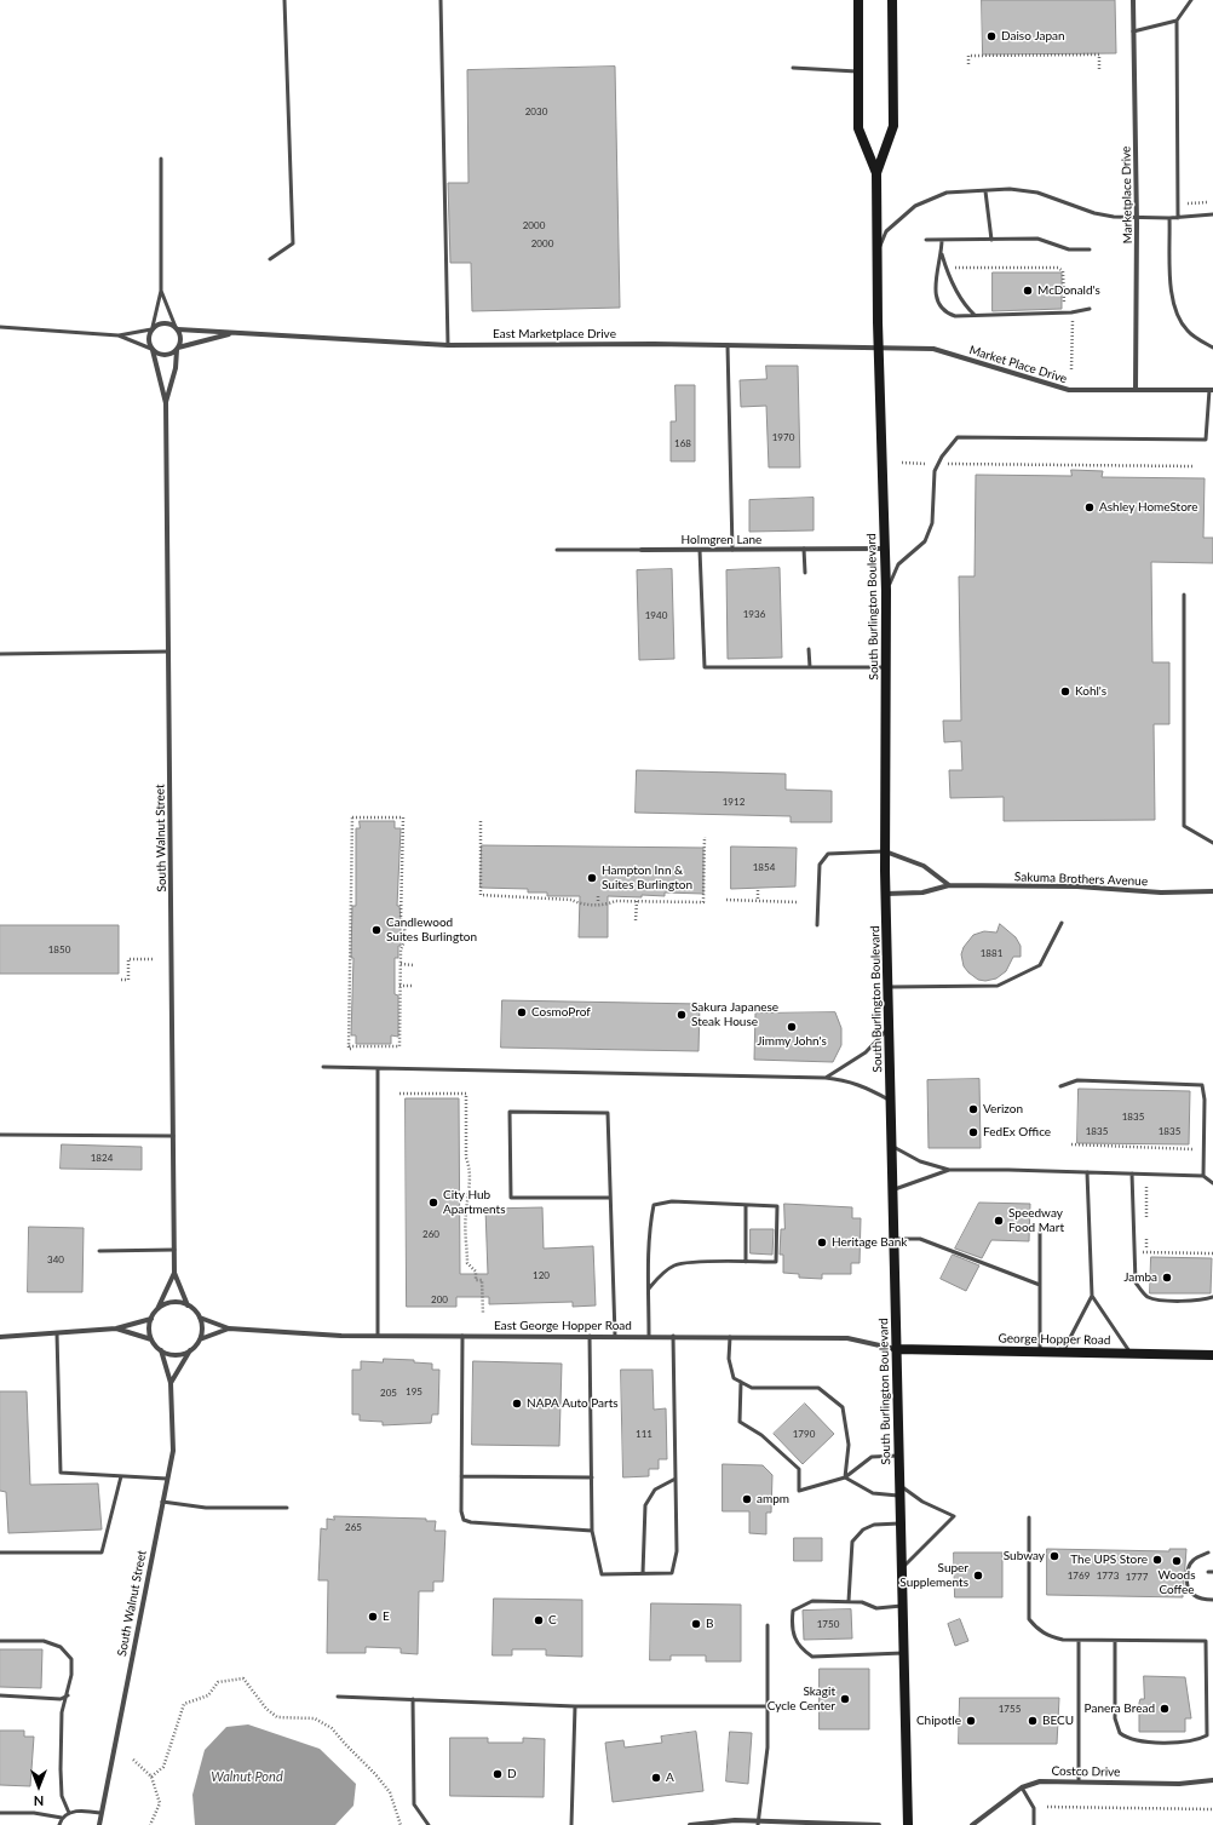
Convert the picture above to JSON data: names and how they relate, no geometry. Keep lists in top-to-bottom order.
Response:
{
  "streets": {
    "main road": ["South Burlington Boulevard", "George Hopper Road"],
    "street": [
      "Marketplace Drive",
      "East Marketplace Drive",
      "Market Place Drive",
      "Holmgren Lane",
      "South Walnut Street",
      "Sakuma Brothers Avenue",
      "East George Hopper Road",
      "Costco Drive"
    ]
  },
  "crossings": [
    ["Marketplace Drive", "Market Place Drive"],
    ["East Marketplace Drive", "Market Place Drive"],
    ["East Marketplace Drive", "South Burlington Boulevard"],
    ["East Marketplace Drive", "South Walnut Street"],
    ["Market Place Drive", "South Burlington Boulevard"],
    ["Holmgren Lane", "South Burlington Boulevard"],
    ["South Burlington Boulevard", "Sakuma Brothers Avenue"],
    ["South Burlington Boulevard", "East George Hopper Road"],
    ["South Burlington Boulevard", "George Hopper Road"],
    ["South Walnut Street", "East George Hopper Road"],
    ["East George Hopper Road", "George Hopper Road"]
  ],
  "water": ["Walnut Pond"],
  "places": [
    "Daiso Japan",
    "McDonald's",
    "Ashley HomeStore",
    "Kohl's",
    "Hampton Inn & Suites Burlington",
    "Candlewood Suites Burlington",
    "CosmoProf",
    "Sakura Japanese Steak House",
    "Jimmy John's",
    "Verizon",
    "FedEx Office",
    "City Hub Apartments",
    "Speedway Food Mart",
    "Heritage Bank",
    "Jamba",
    "NAPA Auto Parts",
    "ampm",
    "Subway",
    "The UPS Store",
    "Woods Coffee",
    "Super Supplements",
    "E",
    "C",
    "B",
    "Skagit Cycle Center",
    "Panera Bread",
    "Chipotle",
    "BECU",
    "D",
    "A"
  ],
  "house_numbers": [
    "2030",
    "2000",
    "2000",
    "1970",
    "168",
    "1936",
    "1940",
    "1912",
    "1854",
    "1850",
    "1881",
    "1835",
    "1835",
    "1835",
    "1824",
    "260",
    "340",
    "120",
    "200",
    "195",
    "205",
    "111",
    "1790",
    "265",
    "1769",
    "1773",
    "1777",
    "1750",
    "1755"
  ],
  "north": "bottom"
}
